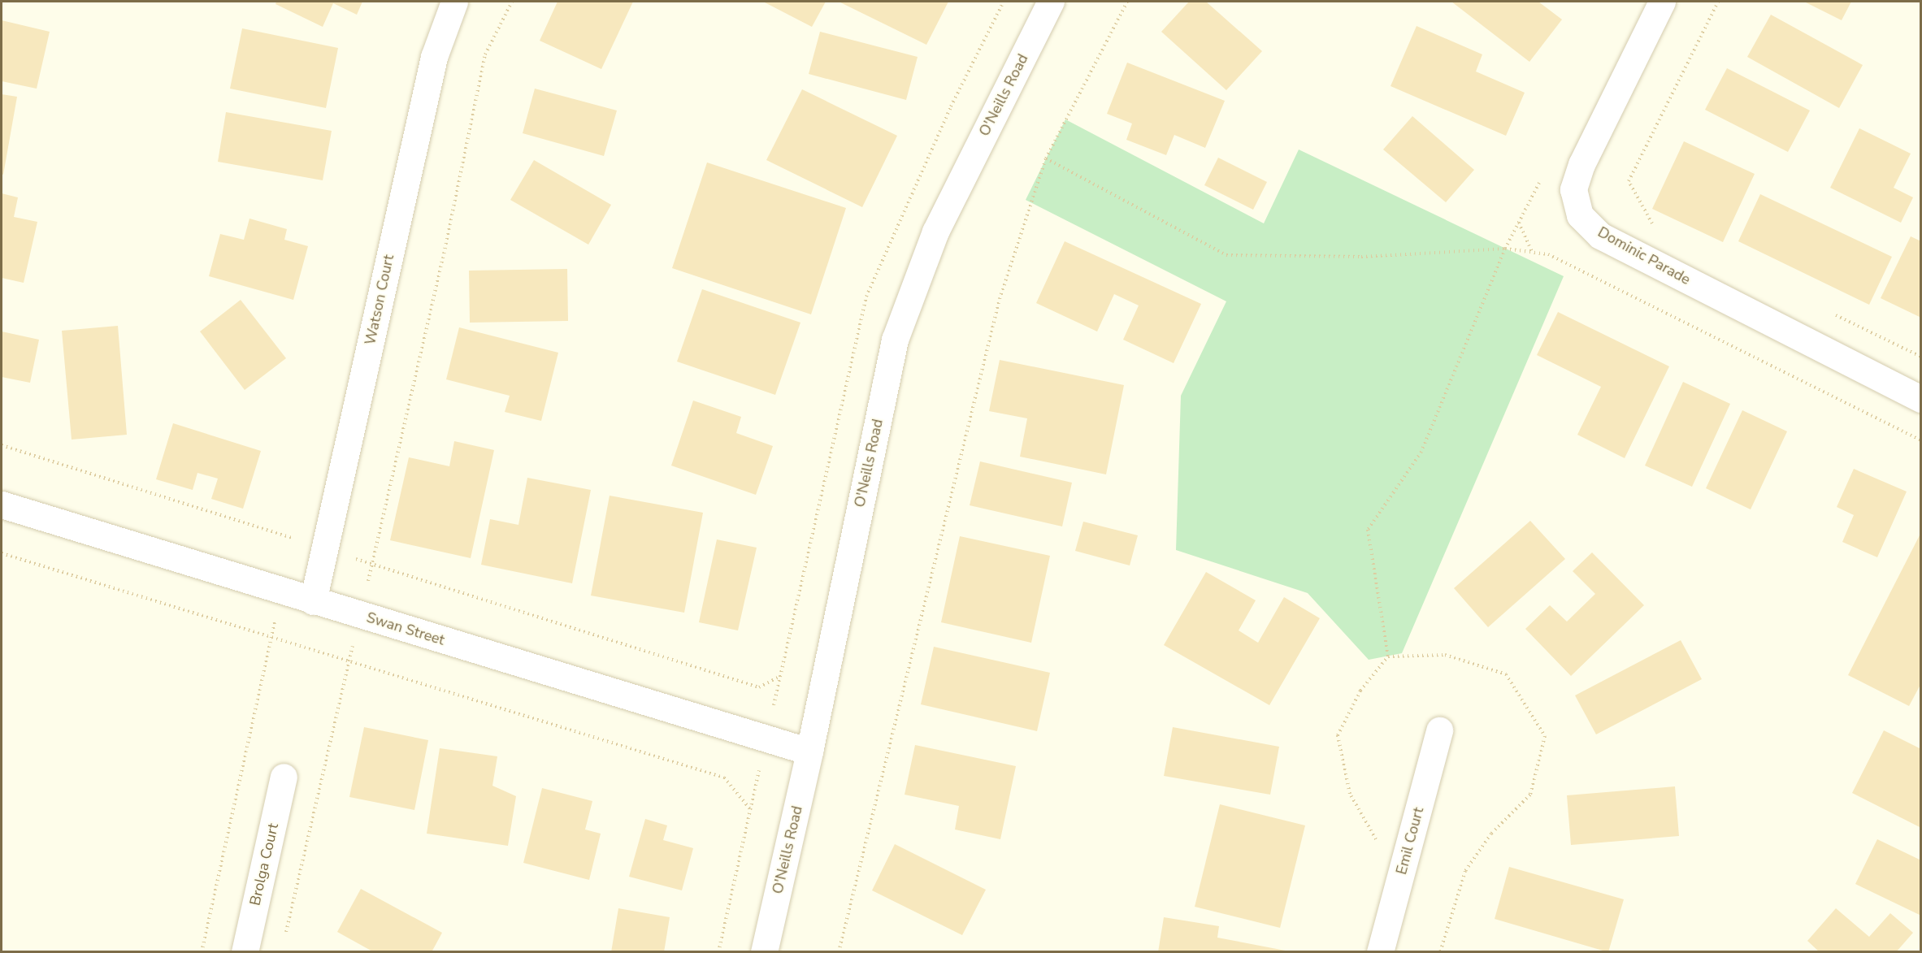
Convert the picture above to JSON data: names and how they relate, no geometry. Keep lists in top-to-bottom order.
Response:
{
  "streets": {
    "street": [
      "O'Neills Road",
      "Dominic Parade",
      "Watson Court",
      "Swan Street",
      "Emil Court",
      "Brolga Court"
    ]
  },
  "crossings": [
    ["O'Neills Road", "Swan Street"],
    ["Watson Court", "Swan Street"]
  ]
}
